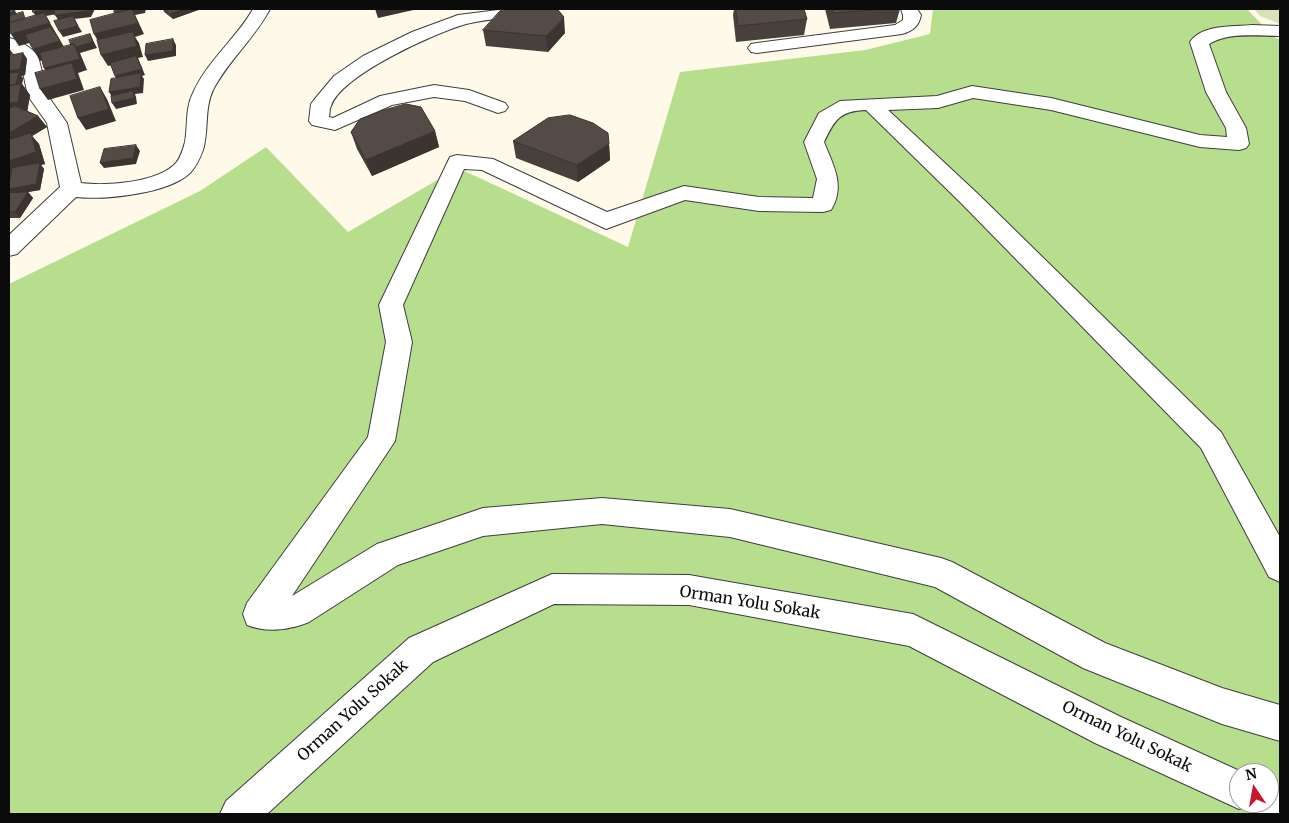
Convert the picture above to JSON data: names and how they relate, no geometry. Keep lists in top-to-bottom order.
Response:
{
  "streets": {
    "street": ["Orman Yolu Sokak"]
  },
  "north": "top"
}
